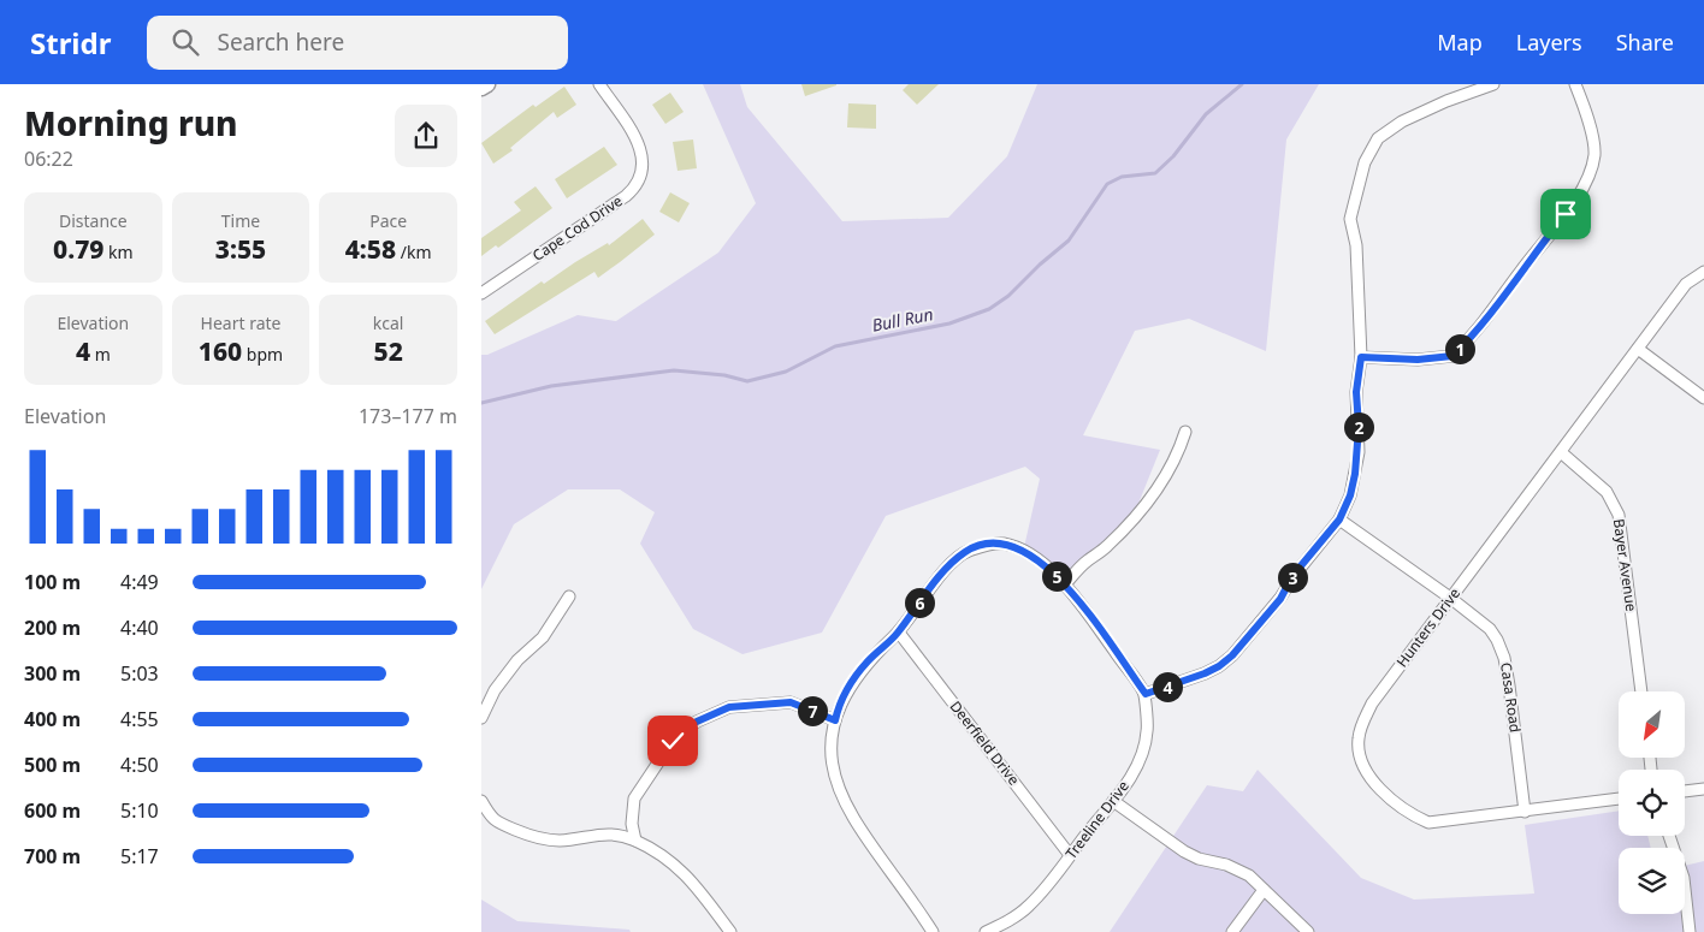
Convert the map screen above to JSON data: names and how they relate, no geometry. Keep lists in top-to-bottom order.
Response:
{
  "streets": {
    "street": [
      "Cape Cod Drive",
      "Bayer Avenue",
      "Hunters Drive",
      "Casa Road",
      "Deerfield Drive",
      "Treeline Drive"
    ]
  },
  "crossings": [
    ["Bayer Avenue", "Hunters Drive"],
    ["Hunters Drive", "Casa Road"],
    ["Deerfield Drive", "Treeline Drive"]
  ],
  "water": ["Bull Run"],
  "north": "bottom left",
  "page": {
    "header": "Stridr",
    "search": "Search here",
    "nav": ["Map", "Layers", "Share"],
    "heading": ["Morning run", "06:22"],
    "stats": [
      ["Distance", "0.79 km"],
      ["Time", "3:55"],
      ["Pace", "4:58 /km"],
      ["Elevation", "4 m"],
      ["Heart rate", "160 bpm"],
      ["kcal", "52"]
    ],
    "pins": [
      "1",
      "2",
      "5",
      "3",
      "6",
      "4",
      "7"
    ],
    "chart": ["Elevation", "173–177 m"],
    "list": [
      {
        "name": "100 m",
        "note": "4:49"
      },
      {
        "name": "200 m",
        "note": "4:40"
      },
      {
        "name": "300 m",
        "note": "5:03"
      },
      {
        "name": "400 m",
        "note": "4:55"
      },
      {
        "name": "500 m",
        "note": "4:50"
      },
      {
        "name": "600 m",
        "note": "5:10"
      },
      {
        "name": "700 m",
        "note": "5:17"
      }
    ]
  }
}
